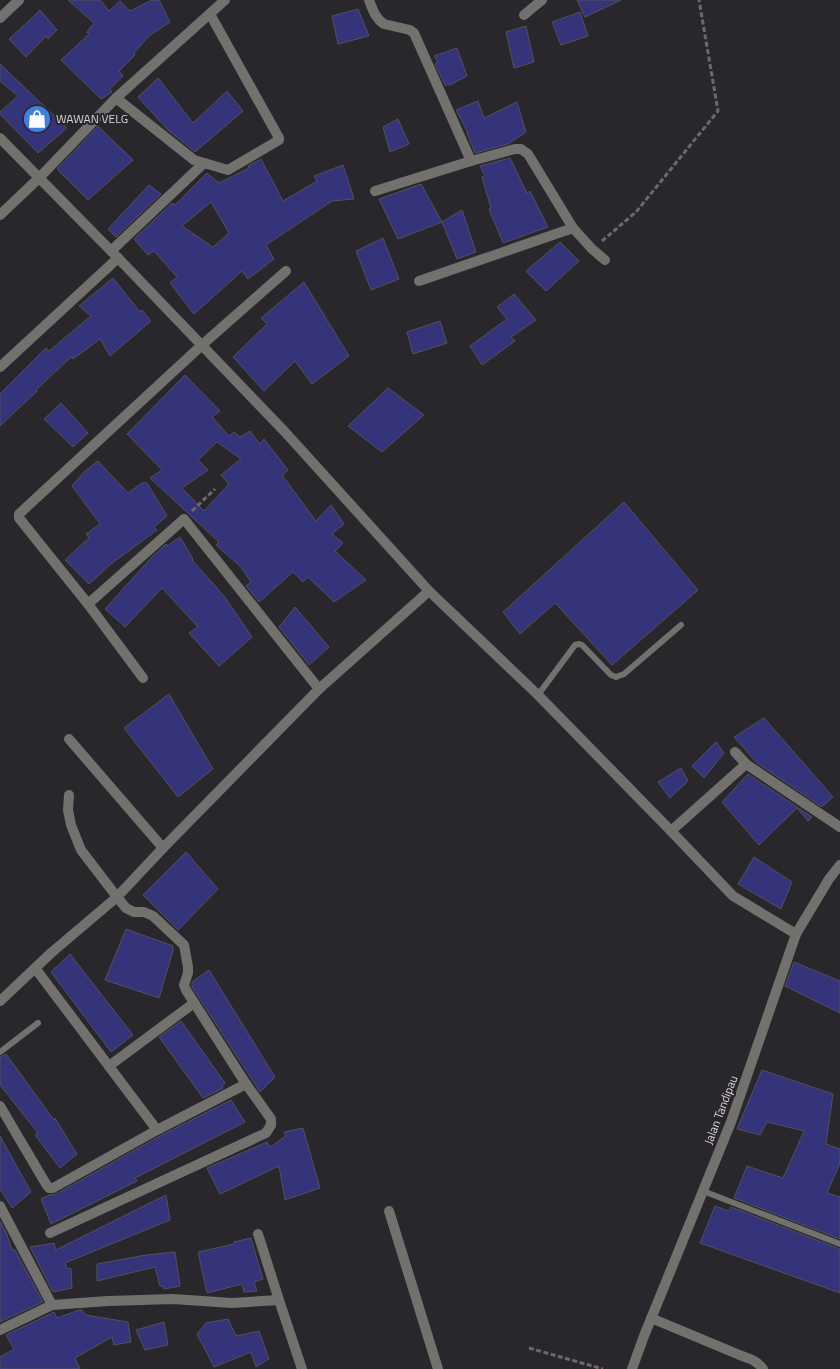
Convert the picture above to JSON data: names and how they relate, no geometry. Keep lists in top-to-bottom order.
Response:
{
  "streets": {
    "street": ["Jalan Tandipau"]
  },
  "places": {
    "shop": ["WAWAN VELG"]
  }
}
